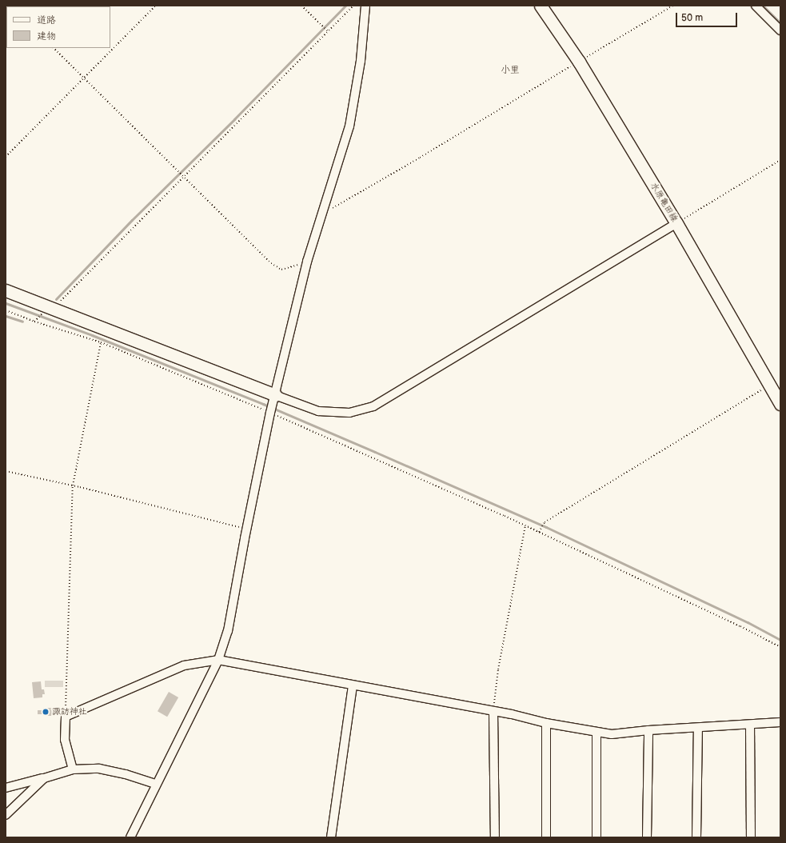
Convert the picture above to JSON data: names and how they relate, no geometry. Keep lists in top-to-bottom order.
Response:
{
  "streets": {
    "main road": ["水原亀田線"]
  },
  "districts": ["小里"],
  "places": ["諏訪神社"],
  "legend": ["道路", "建物"],
  "scale_bar": "50 m"
}
